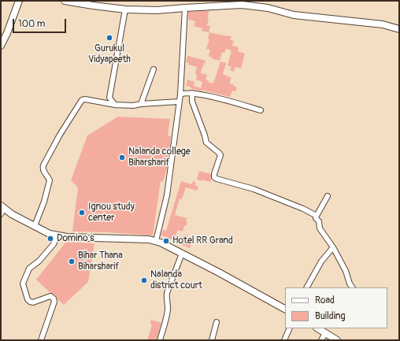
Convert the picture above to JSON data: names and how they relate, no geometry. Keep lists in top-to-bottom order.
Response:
{
  "places": [
    "Gurukul Vidyapeeth",
    "Nalanda college Biharsharif",
    "Ignou study center",
    "Domino's",
    "Hotel RR Grand",
    "Bihar Thana Biharsharif",
    "Nalanda district court"
  ],
  "legend": ["Road", "Building"],
  "scale_bar": "100 m"
}
